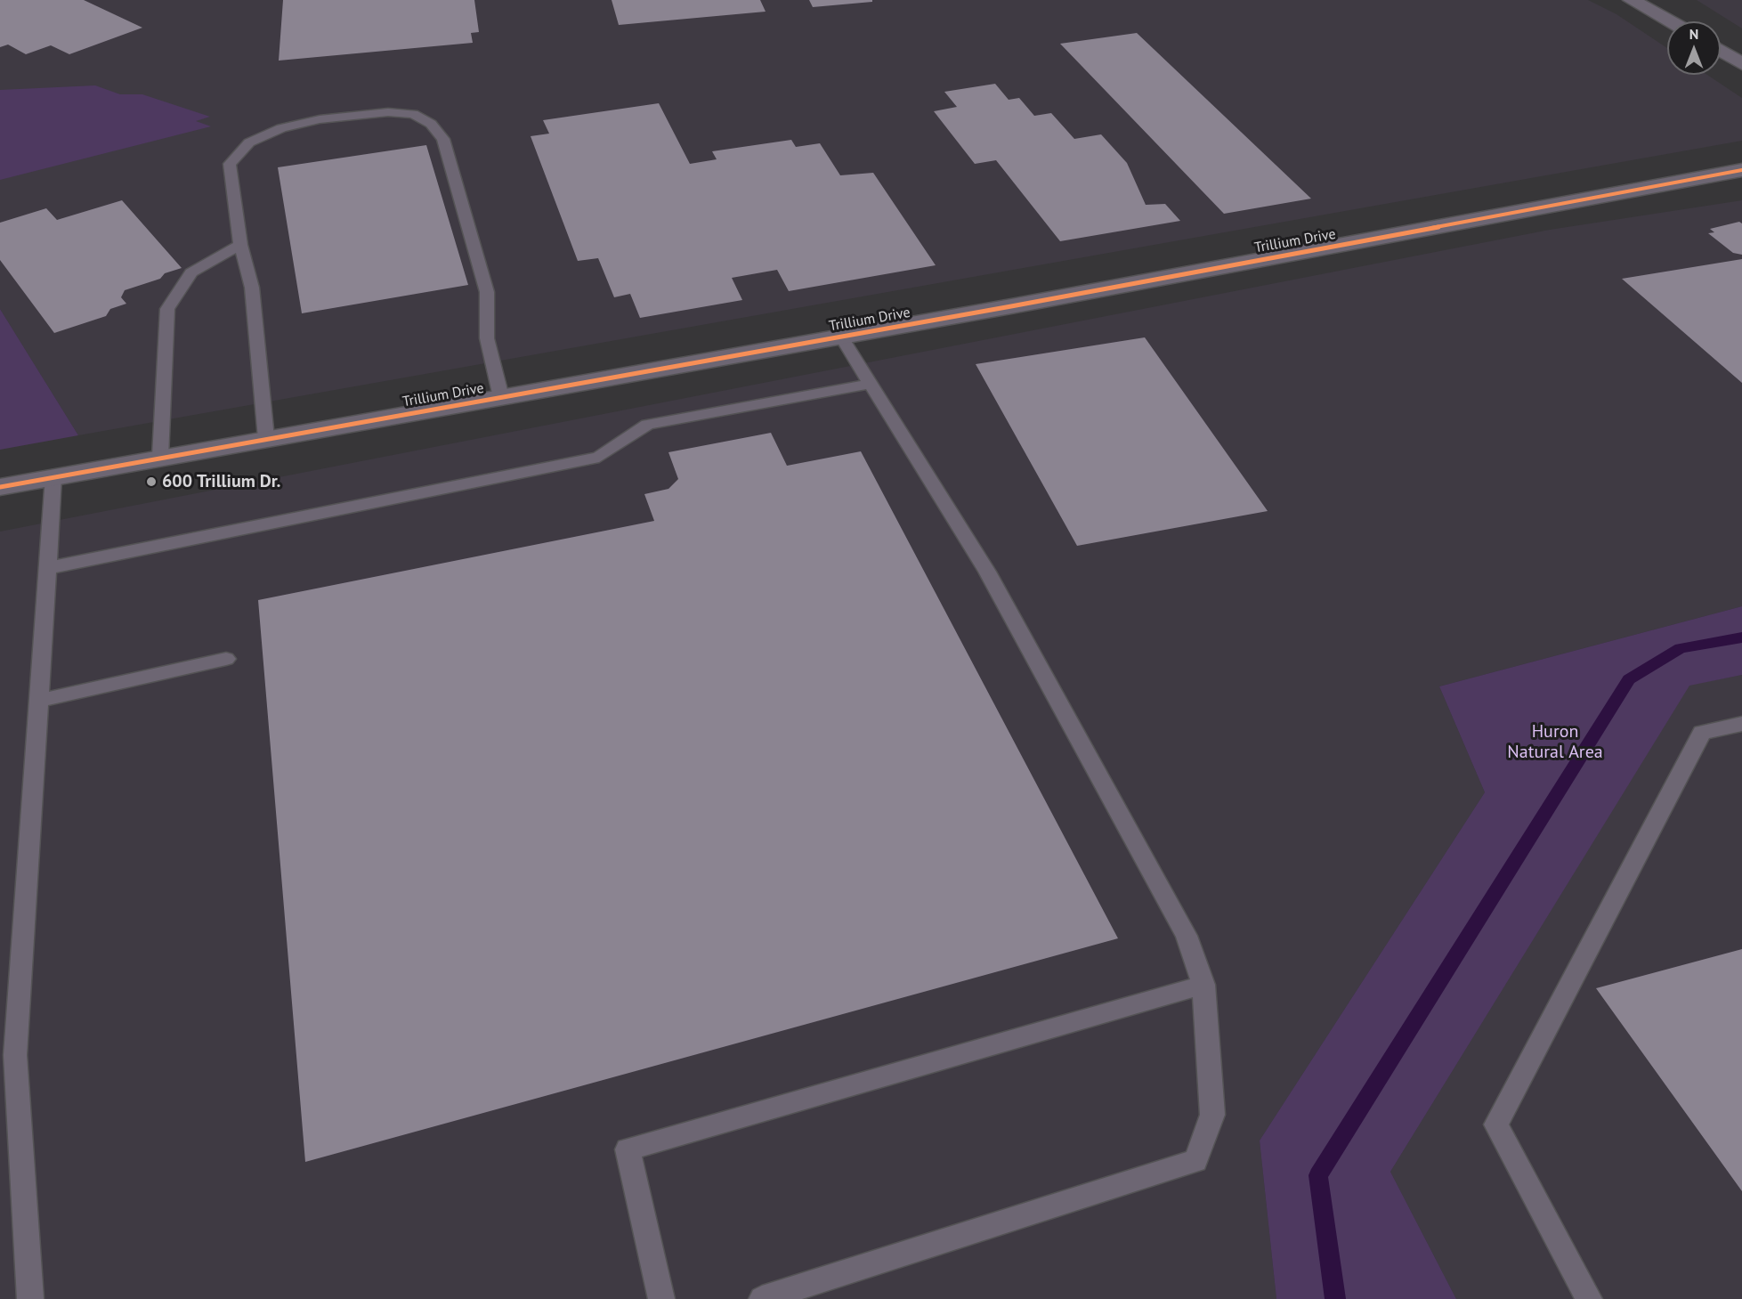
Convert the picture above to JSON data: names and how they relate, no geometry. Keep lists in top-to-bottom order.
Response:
{
  "streets": {
    "street": ["Trillium Drive"]
  },
  "parks": ["Huron Natural Area"],
  "places": ["600 Trillium Dr."],
  "north": "top"
}
